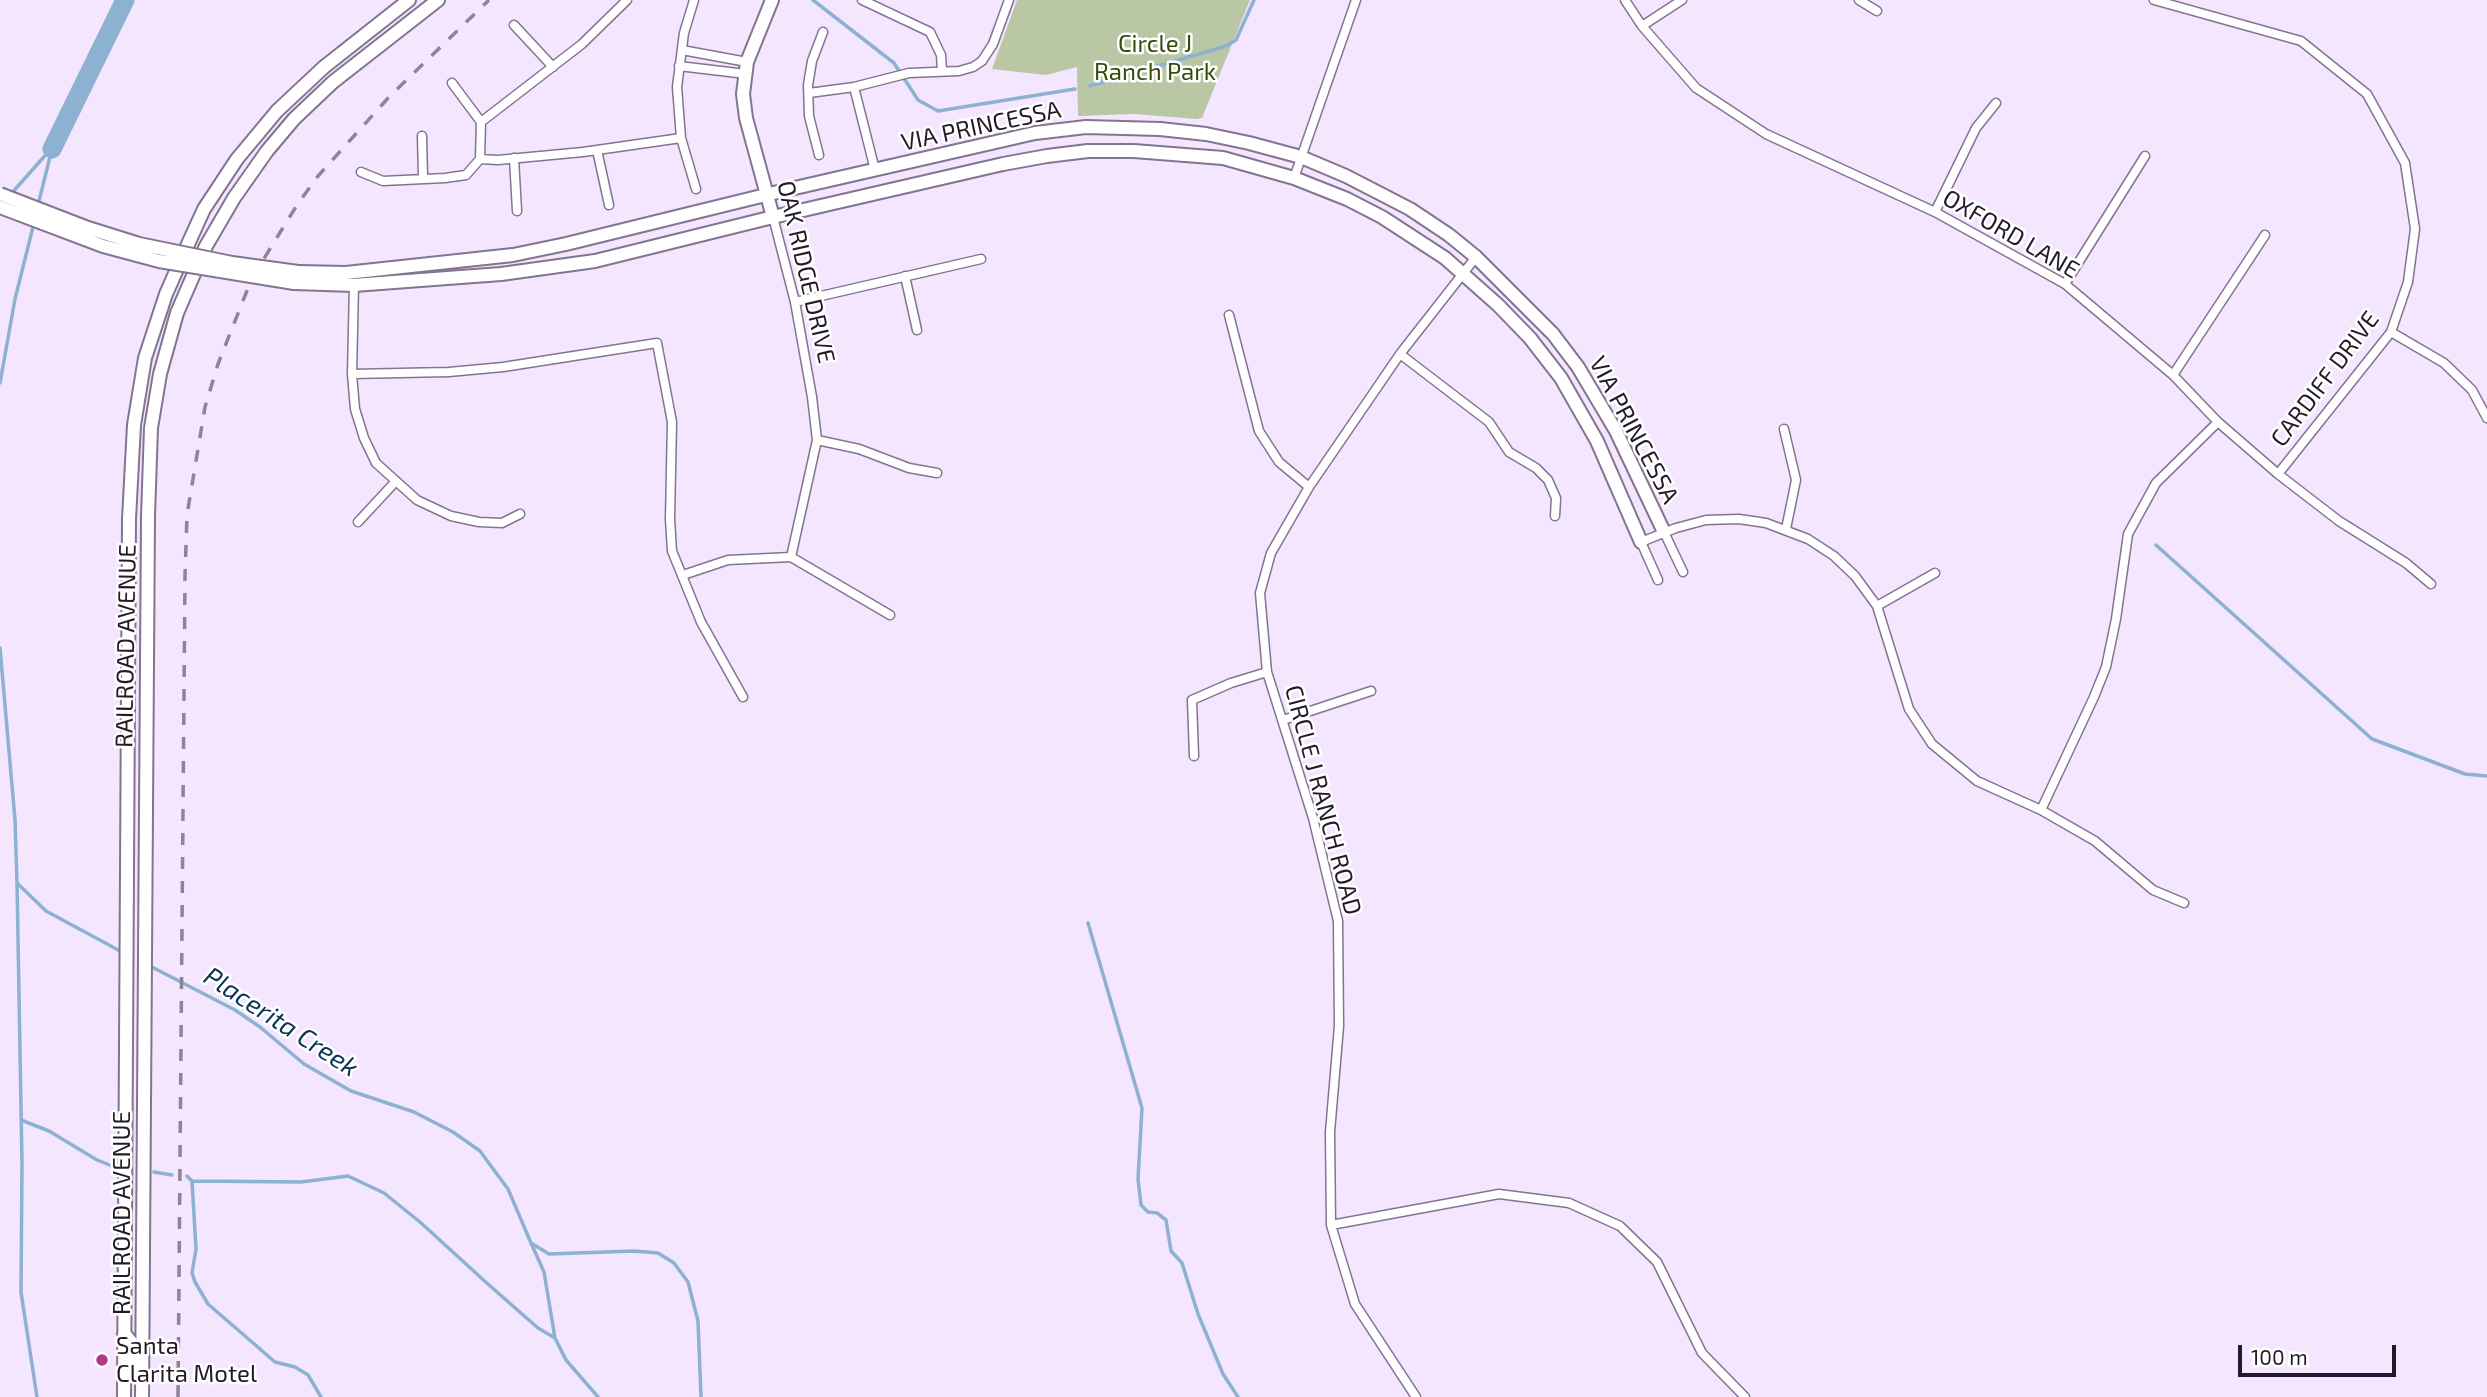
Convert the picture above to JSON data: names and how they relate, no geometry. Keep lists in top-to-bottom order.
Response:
{
  "streets": {
    "main road": ["VIA PRINCESSA", "OAK RIDGE DRIVE", "RAILROAD AVENUE"],
    "street": ["OXFORD LANE", "CARDIFF DRIVE", "CIRCLE J RANCH ROAD"]
  },
  "crossings": [
    ["VIA PRINCESSA", "OAK RIDGE DRIVE"],
    ["VIA PRINCESSA", "CIRCLE J RANCH ROAD"],
    ["OXFORD LANE", "CARDIFF DRIVE"]
  ],
  "water": ["Placerita Creek"],
  "parks": ["Circle J Ranch Park"],
  "places": ["Santa Clarita Motel"],
  "scale_bar": "100 m"
}
